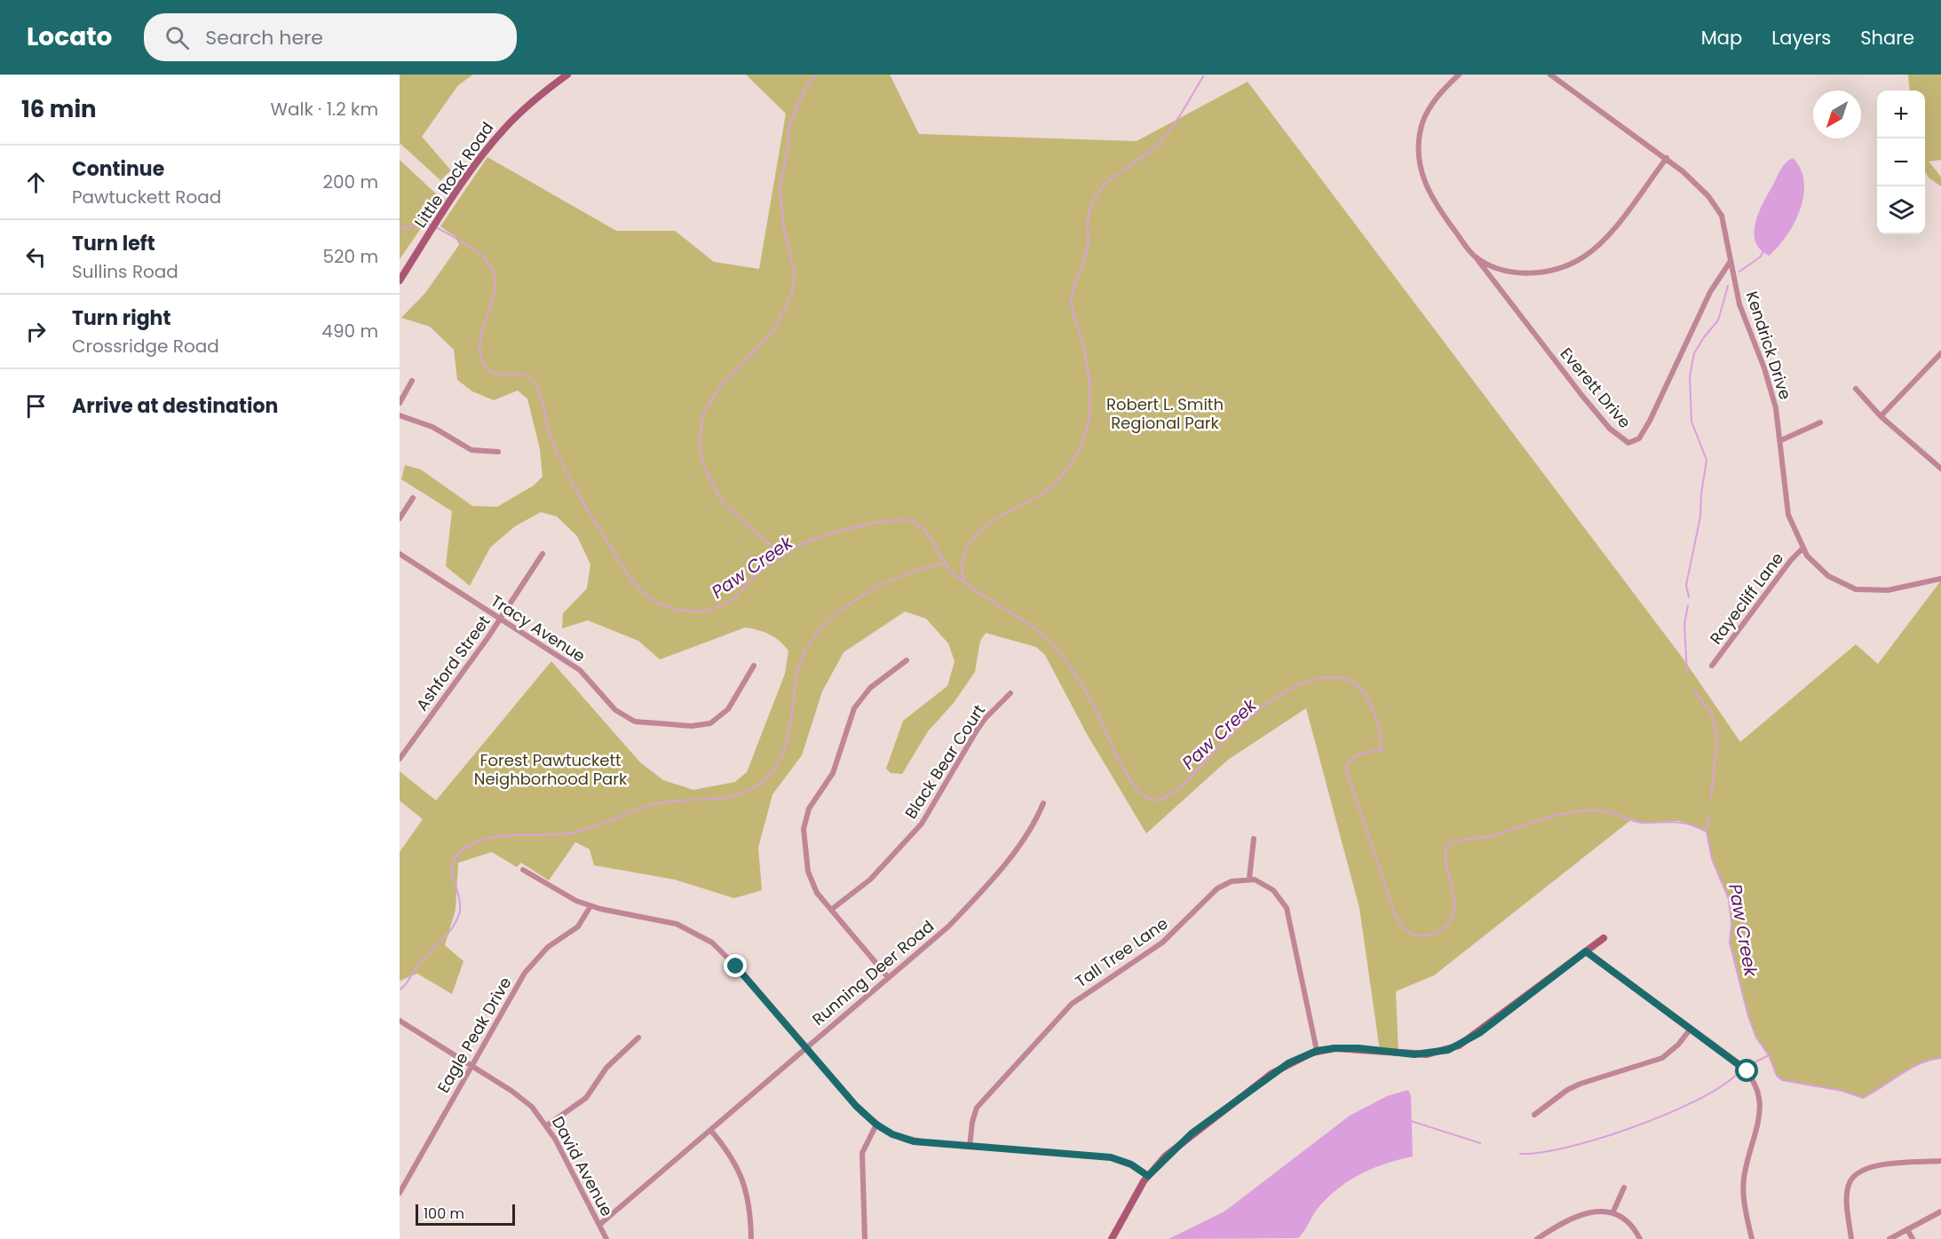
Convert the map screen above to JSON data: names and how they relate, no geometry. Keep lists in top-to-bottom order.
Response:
{
  "streets": {
    "street": [
      "Little Rock Road",
      "Kendrick Drive",
      "Everett Drive",
      "Rayecliff Lane",
      "Tracy Avenue",
      "Ashford Street",
      "Black Bear Court",
      "Tall Tree Lane",
      "Running Deer Road",
      "Eagle Peak Drive",
      "David Avenue"
    ]
  },
  "crossings": [
    ["Kendrick Drive", "Everett Drive"],
    ["Kendrick Drive", "Rayecliff Lane"],
    ["Tracy Avenue", "Ashford Street"],
    ["Running Deer Road", "David Avenue"],
    ["Eagle Peak Drive", "David Avenue"]
  ],
  "water": ["Paw Creek"],
  "parks": ["Robert L. Smith Regional Park", "Forest Pawtuckett Neighborhood Park"],
  "scale_bar": "100 m",
  "north": "bottom left",
  "page": {
    "header": "Locato",
    "search": "Search here",
    "nav": ["Map", "Layers", "Share"],
    "heading": ["16 min", "Walk · 1.2 km"],
    "map_buttons": ["+", "−"],
    "list": [
      ["Continue", "Pawtuckett Road", "200 m"],
      ["Turn left", "Sullins Road", "520 m"],
      ["Turn right", "Crossridge Road", "490 m"],
      "Arrive at destination"
    ],
    "scale": "100 m"
  }
}
